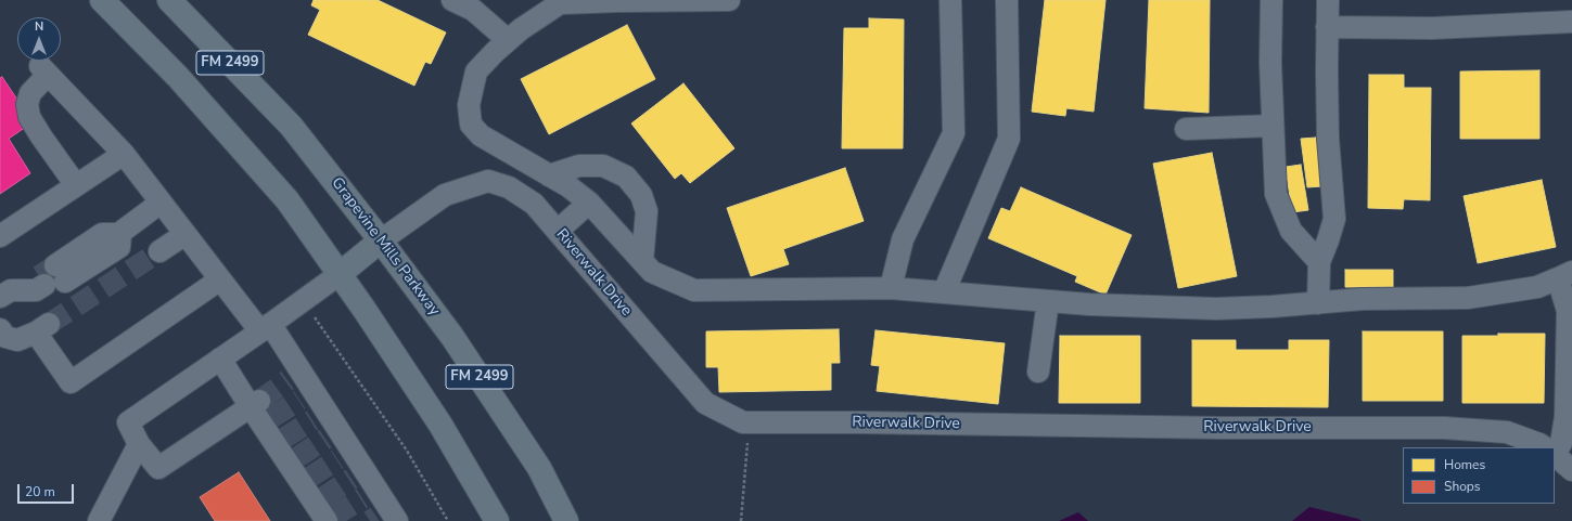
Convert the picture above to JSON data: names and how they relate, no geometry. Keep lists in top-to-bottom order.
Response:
{
  "streets": {
    "main road": ["FM 2499", "Grapevine Mills Parkway"],
    "lane": ["Riverwalk Drive"]
  },
  "crossings": [
    ["Grapevine Mills Parkway", "Riverwalk Drive"]
  ],
  "legend": ["Homes", "Shops"],
  "scale_bar": "20 m",
  "north": "top"
}
